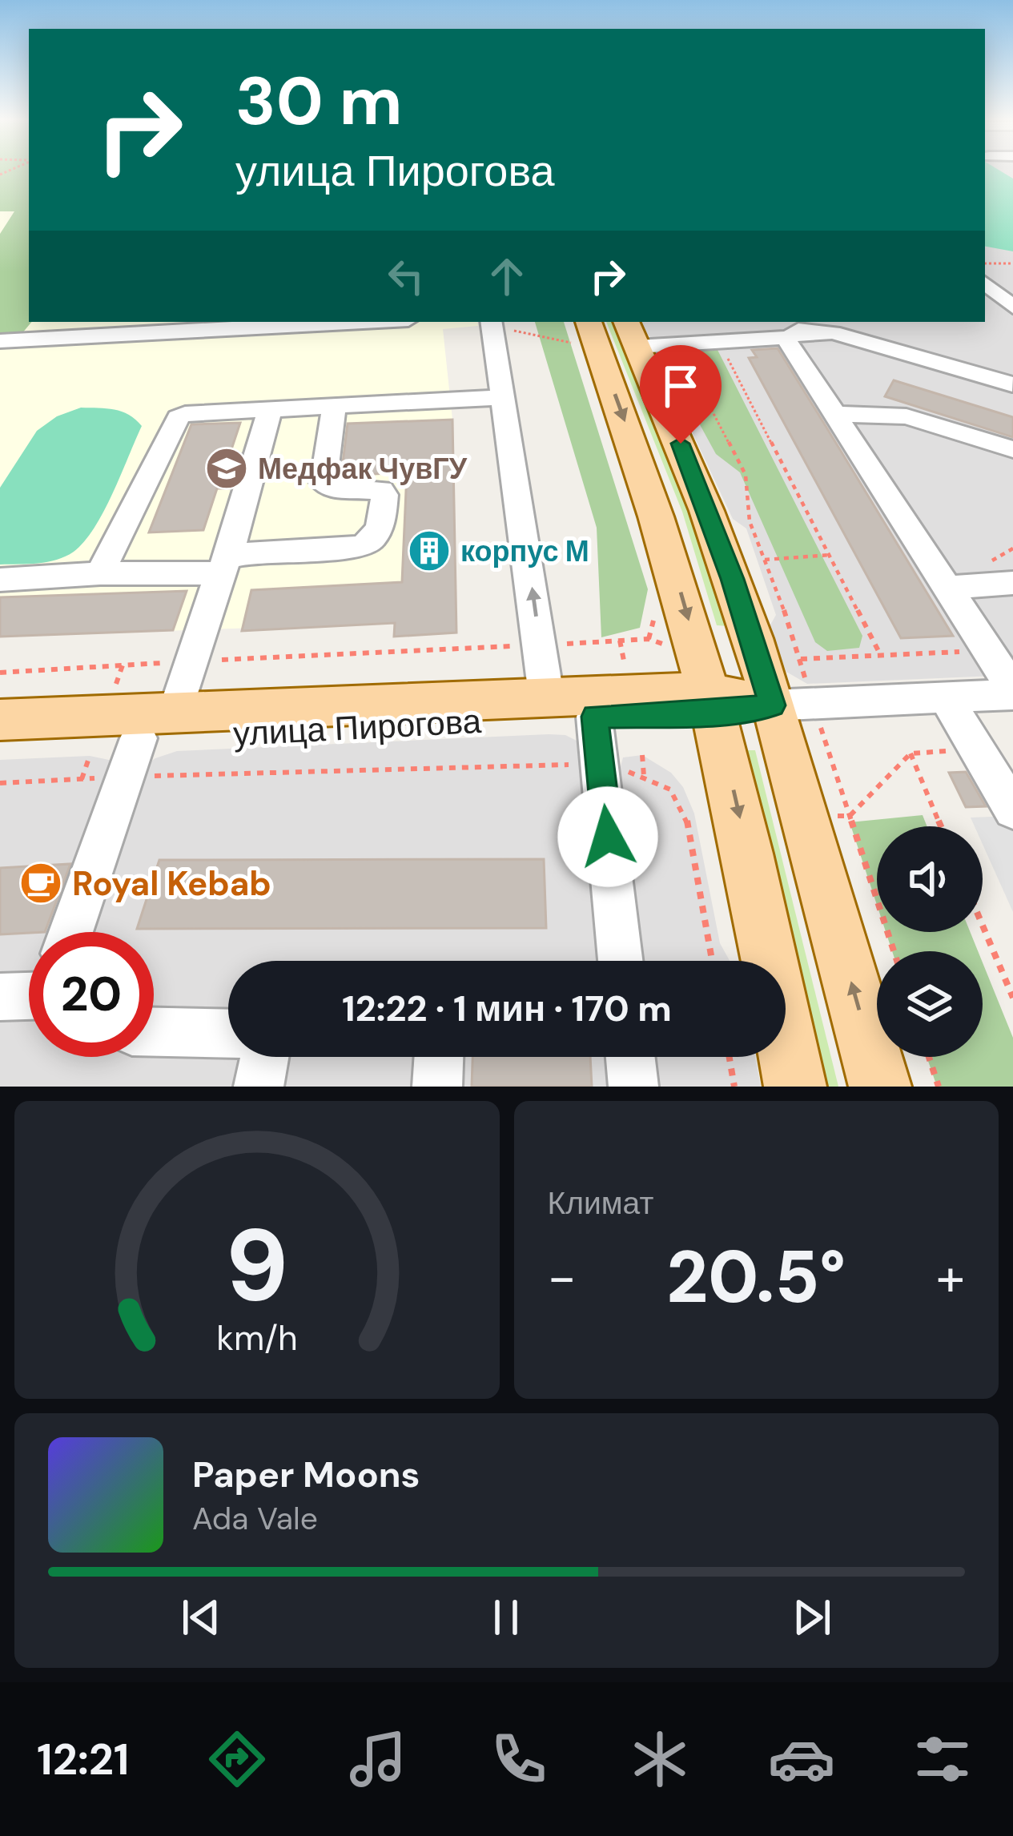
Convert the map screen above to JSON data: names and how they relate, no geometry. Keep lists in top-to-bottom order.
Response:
{
  "streets": {
    "main road": ["улица Пирогова"]
  },
  "places": {
    "school or university": ["Медфак ЧувГУ"],
    "building": ["корпус М"],
    "cafe": ["Royal Kebab"]
  },
  "page": {
    "turn": ["30 m", "улица Пирогова"],
    "limit": "20",
    "trip": "12:22 · 1 мин · 170 m",
    "tile": "Климат",
    "heat": ["−", "20.5°", "+"],
    "song": ["Paper Moons", "Ada Vale"],
    "tabs": "12:21",
    "gauge": ["9", "km/h"]
  }
}
